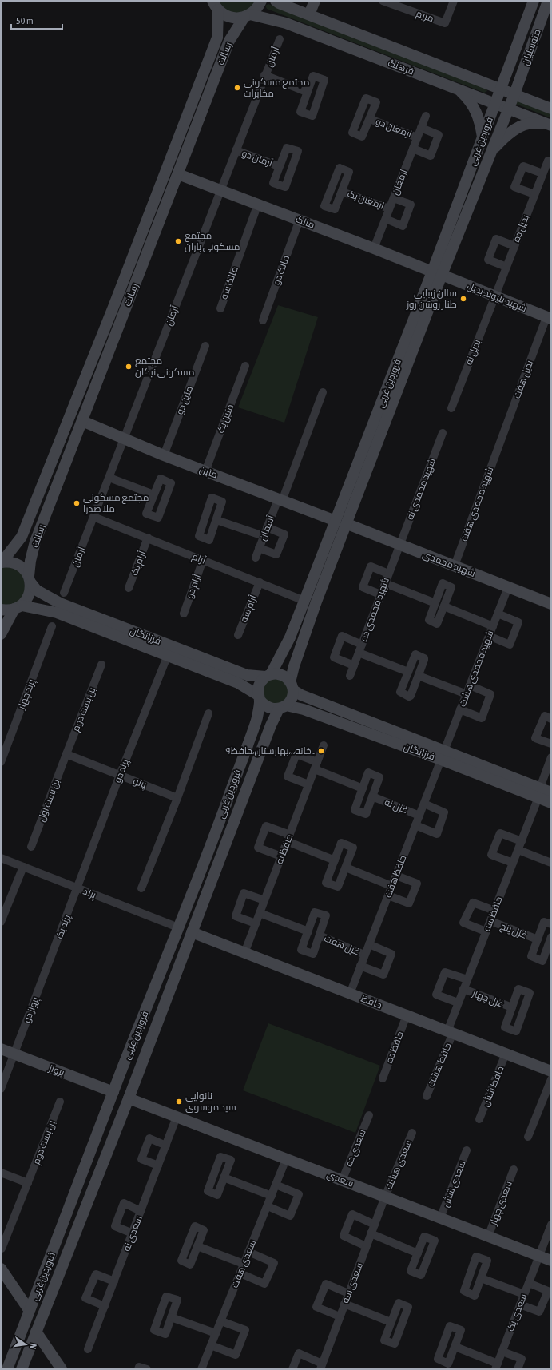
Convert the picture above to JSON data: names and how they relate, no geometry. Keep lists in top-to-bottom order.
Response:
{
  "streets": {
    "street": [
      "مریم",
      "متوسلیان",
      "رسالت",
      "آرمان",
      "فرهنگ",
      "ارمغان دو",
      "فروردین غربی",
      "آرمان دو",
      "ارمغان",
      "ارمغان یک",
      "مالک",
      "بدیل ده",
      "مالک دو",
      "مالک سه",
      "شهید بلیوند بدیل",
      "بدیل نه",
      "بدیل هفت",
      "متین دو",
      "متین یک",
      "متین",
      "شهید محمدی نه",
      "شهید محمدی هفت",
      "آسمان",
      "آرام",
      "آرام یک",
      "شهید محمدی",
      "آرام دو",
      "آرام سه",
      "شهید محمدی ده",
      "فرزانگان",
      "شهید محمدی هشت",
      "پرند چهار",
      "بن بست دوم",
      "پرند دو",
      "پرتو",
      "بن بست اول",
      "غزل نه",
      "حافظ نه",
      "حافظ هفت",
      "پرند",
      "حافظ سه",
      "پرند یک",
      "غزل پنج",
      "غزل هفت",
      "غزل چهار",
      "حافظ",
      "پرواز دو",
      "حافظ ده",
      "حافظ هشت",
      "پرواز",
      "حافظ شش",
      "سعدی ده",
      "سعدی هشت",
      "سعدی",
      "سعدی شش",
      "سعدی چهار",
      "سعدی نه",
      "سعدی هفت",
      "سعدی سه",
      "سعدی یک"
    ]
  },
  "crossings": [
    ["متوسلیان", "فرهنگ"],
    ["متوسلیان", "فروردین غربی"],
    ["رسالت", "فرهنگ"],
    ["رسالت", "مالک"],
    ["رسالت", "متین"],
    ["رسالت", "فرزانگان"],
    ["آرمان", "آرمان دو"],
    ["آرمان", "مالک"],
    ["آرمان", "متین"],
    ["آرمان", "آرام"],
    ["فرهنگ", "فروردین غربی"],
    ["ارمغان دو", "ارمغان"],
    ["فروردین غربی", "مالک"],
    ["فروردین غربی", "شهید بلیوند بدیل"],
    ["فروردین غربی", "متین"],
    ["فروردین غربی", "آرام"],
    ["فروردین غربی", "شهید محمدی"],
    ["فروردین غربی", "فرزانگان"],
    ["فروردین غربی", "پرند"],
    ["فروردین غربی", "حافظ"],
    ["فروردین غربی", "پرواز"],
    ["فروردین غربی", "سعدی"],
    ["ارمغان", "ارمغان یک"],
    ["ارمغان", "مالک"],
    ["مالک", "مالک دو"],
    ["مالک", "مالک سه"],
    ["مالک", "شهید بلیوند بدیل"],
    ["بدیل ده", "شهید بلیوند بدیل"],
    ["بدیل ده", "بدیل نه"],
    ["شهید بلیوند بدیل", "بدیل نه"],
    ["شهید بلیوند بدیل", "بدیل هفت"],
    ["بدیل هفت", "شهید محمدی هفت"],
    ["متین دو", "متین"],
    ["متین یک", "متین"],
    ["متین", "آسمان"],
    ["شهید محمدی نه", "شهید محمدی"],
    ["شهید محمدی نه", "شهید محمدی ده"],
    ["شهید محمدی هفت", "شهید محمدی"],
    ["آرام", "آرام یک"],
    ["آرام", "آرام دو"],
    ["آرام", "آرام سه"],
    ["شهید محمدی", "شهید محمدی ده"],
    ["شهید محمدی", "شهید محمدی هشت"],
    ["فرزانگان", "شهید محمدی هشت"],
    ["فرزانگان", "پرند دو"],
    ["فرزانگان", "حافظ هفت"],
    ["فرزانگان", "حافظ سه"],
    ["شهید محمدی هشت", "حافظ هفت"],
    ["بن بست دوم", "پرتو"],
    ["بن بست دوم", "بن بست اول"],
    ["پرند دو", "پرتو"],
    ["پرند دو", "پرند"],
    ["پرند دو", "پرند یک"],
    ["پرتو", "بن بست اول"],
    ["غزل نه", "حافظ هفت"],
    ["حافظ نه", "حافظ"],
    ["حافظ هفت", "غزل هفت"],
    ["حافظ هفت", "حافظ"],
    ["پرند", "پرند یک"],
    ["حافظ سه", "غزل پنج"],
    ["حافظ سه", "غزل چهار"],
    ["حافظ سه", "حافظ"],
    ["حافظ سه", "حافظ هشت"],
    ["پرند یک", "پرواز دو"],
    ["حافظ", "حافظ ده"],
    ["حافظ", "حافظ هشت"],
    ["حافظ", "حافظ شش"],
    ["پرواز دو", "پرواز"],
    ["سعدی ده", "سعدی"],
    ["سعدی هشت", "سعدی"],
    ["سعدی هشت", "سعدی سه"],
    ["سعدی", "سعدی شش"],
    ["سعدی", "سعدی چهار"],
    ["سعدی", "سعدی نه"],
    ["سعدی", "سعدی هفت"],
    ["سعدی", "سعدی سه"],
    ["سعدی", "سعدی یک"]
  ],
  "places": [
    "مجتمع مسکونی مخابرات",
    "مجتمع مسکونی باران",
    "سالن زیبایی طناز روشن روز",
    "مجتمع مسکونی نیکان",
    "مجتمع مسکونی ملا صدرا",
    "خانه،،،بهارستان،حافظ۹..",
    "نانوایی سید موسوی"
  ],
  "scale_bar": "50 m",
  "north": "right"
}
